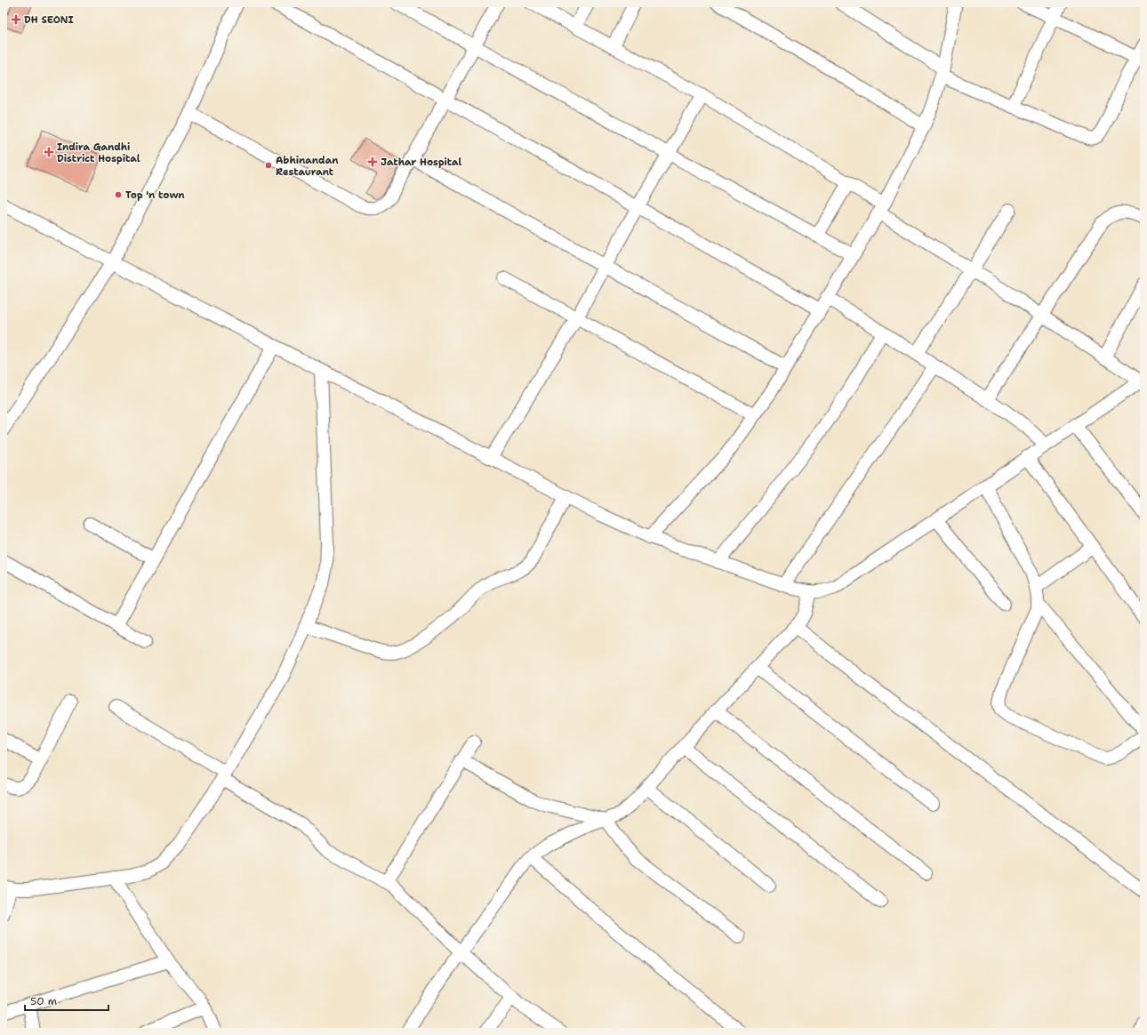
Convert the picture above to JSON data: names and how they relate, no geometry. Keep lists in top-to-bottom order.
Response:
{
  "places": {
    "health": ["DH SEONI", "Indira Gandhi District Hospital", "Jathar Hospital"],
    "other": ["Abhinandan Restaurant", "Top 'n town"]
  },
  "scale_bar": "50 m"
}
